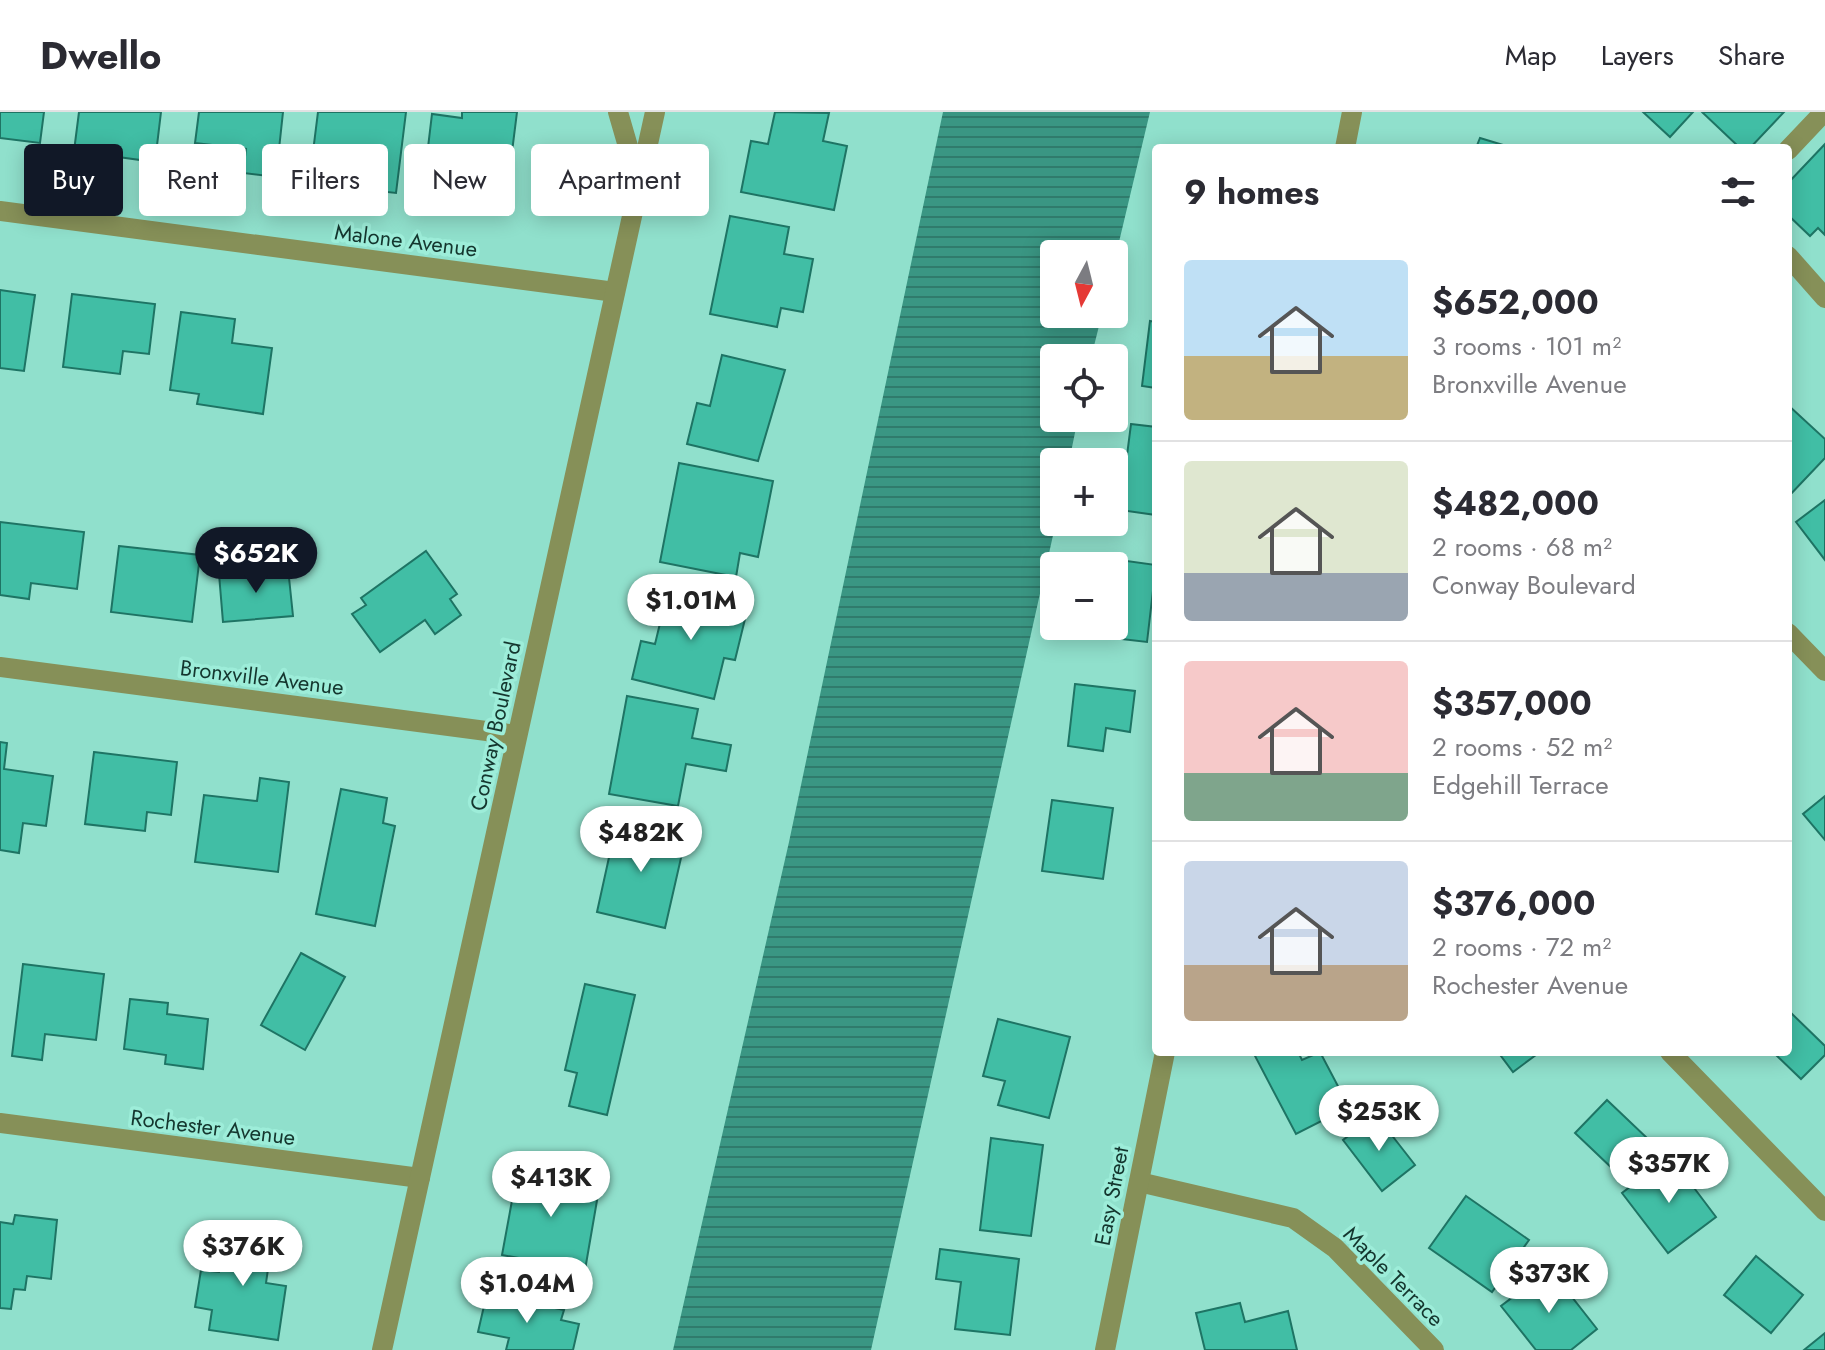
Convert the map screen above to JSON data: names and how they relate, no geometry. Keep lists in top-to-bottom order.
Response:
{
  "streets": {
    "street": [
      "Malone Avenue",
      "Bronxville Avenue",
      "Conway Boulevard",
      "Rochester Avenue",
      "Easy Street",
      "Maple Terrace"
    ]
  },
  "crossings": [
    ["Malone Avenue", "Conway Boulevard"],
    ["Bronxville Avenue", "Conway Boulevard"],
    ["Conway Boulevard", "Rochester Avenue"],
    ["Easy Street", "Maple Terrace"]
  ],
  "north": "bottom",
  "page": {
    "header": "Dwello",
    "nav": ["Map", "Layers", "Share"],
    "chip": [
      "Buy",
      "Rent",
      "Filters",
      "New",
      "Apartment"
    ],
    "heading": "9 homes",
    "map_buttons": ["+", "−"],
    "list": [
      {
        "name": "$652,000",
        "note": "3 rooms · 101 m² · Bronxville Avenue"
      },
      {
        "name": "$482,000",
        "note": "2 rooms · 68 m² · Conway Boulevard"
      },
      {
        "name": "$357,000",
        "note": "2 rooms · 52 m² · Edgehill Terrace"
      },
      {
        "name": "$376,000",
        "note": "2 rooms · 72 m² · Rochester Avenue"
      }
    ],
    "price": [
      "$652K",
      "$1.01M",
      "$482K",
      "$253K",
      "$357K",
      "$413K",
      "$376K",
      "$373K",
      "$1.04M"
    ]
  }
}
